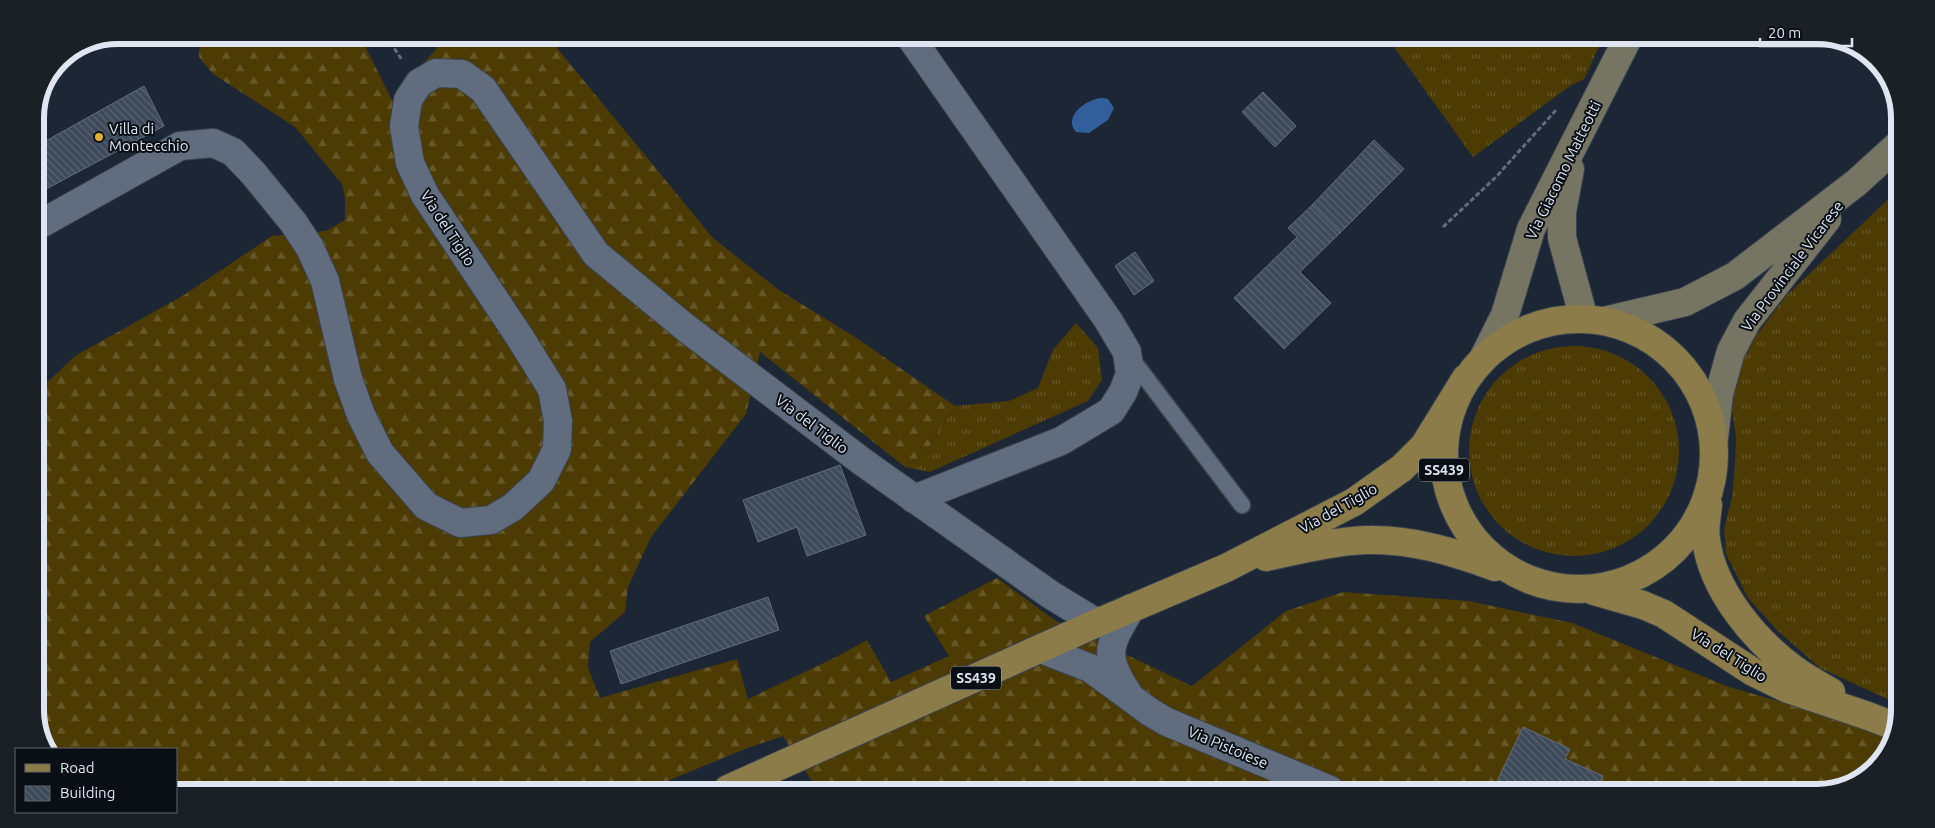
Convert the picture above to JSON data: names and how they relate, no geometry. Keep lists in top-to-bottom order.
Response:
{
  "streets": {
    "main road": [
      "Via Giacomo Matteotti",
      "Via del Tiglio",
      "Via Provinciale Vicarese",
      "SS439"
    ],
    "street": ["Via Pistoiese"]
  },
  "crossings": [
    ["Via Giacomo Matteotti", "Via del Tiglio"],
    ["Via Giacomo Matteotti", "SS439"],
    ["Via del Tiglio", "SS439"],
    ["Via del Tiglio", "Via Pistoiese"],
    ["Via Provinciale Vicarese", "SS439"]
  ],
  "places": ["Villa di Montecchio"],
  "legend": ["Road", "Building"],
  "scale_bar": "20 m"
}
